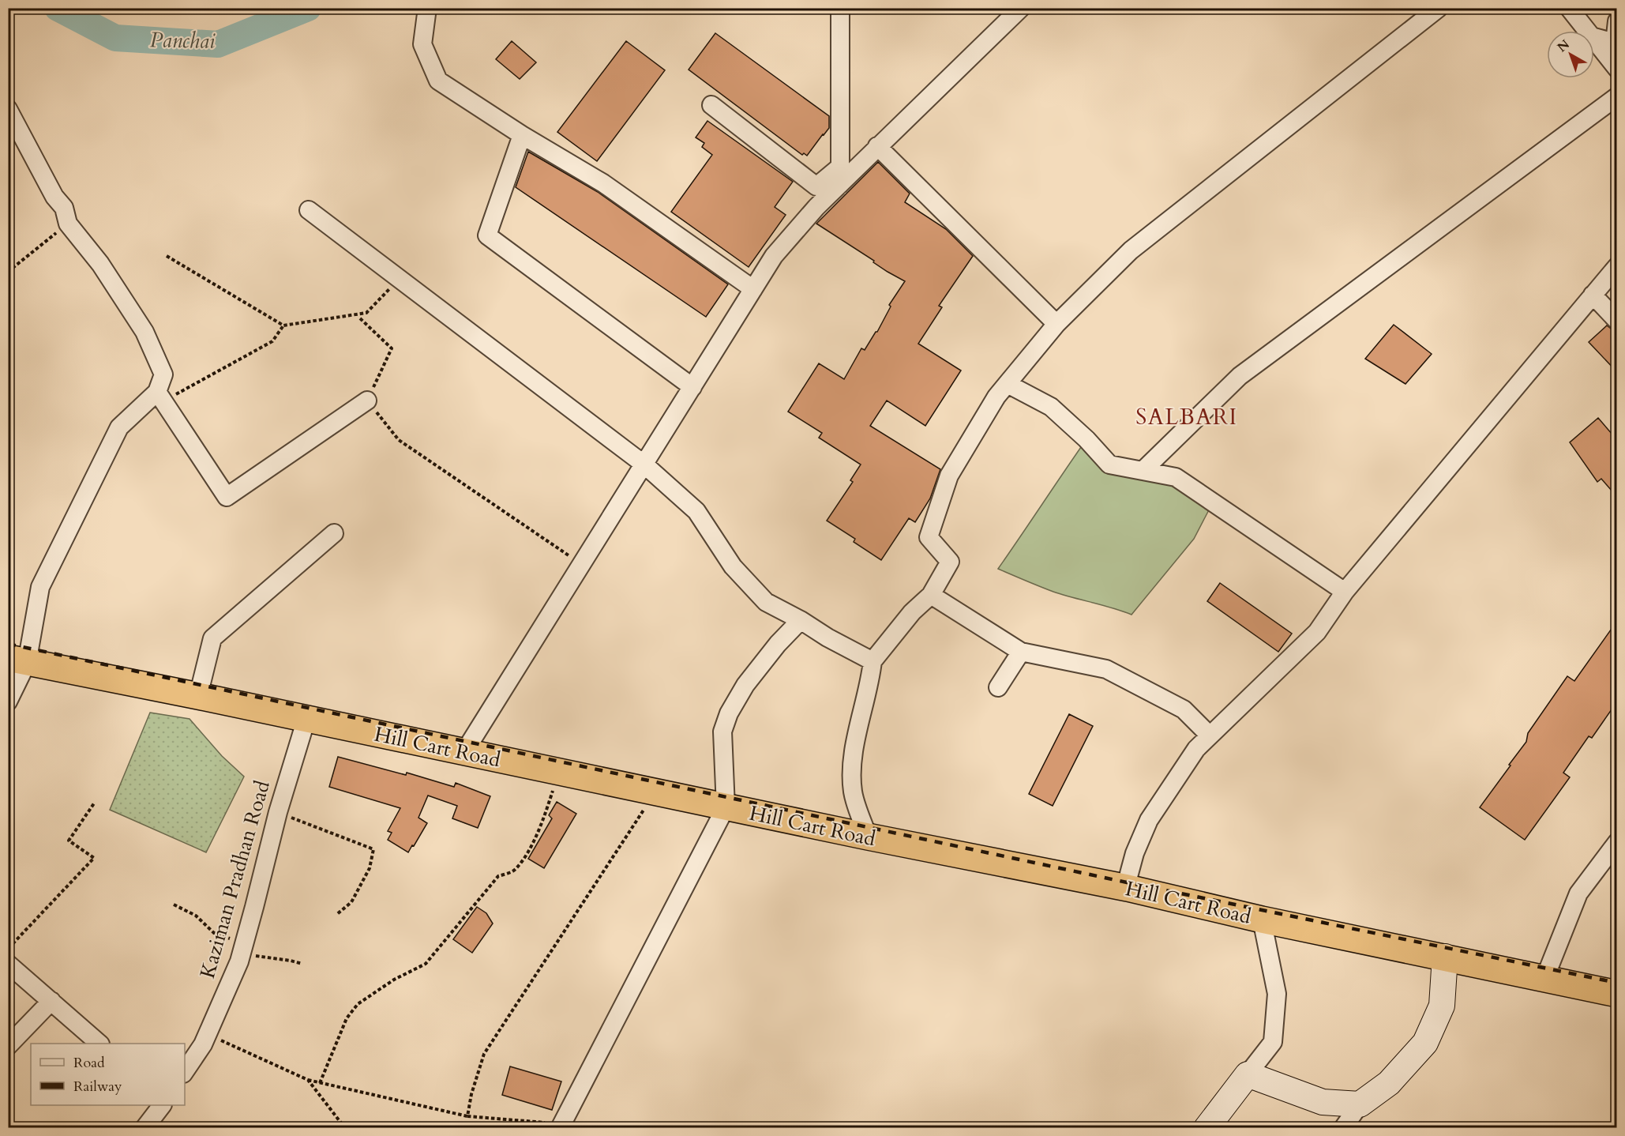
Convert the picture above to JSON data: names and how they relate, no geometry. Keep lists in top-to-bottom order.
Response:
{
  "streets": {
    "highway": ["Hill Cart Road"],
    "street": ["Kaziman Pradhan Road"]
  },
  "crossings": [
    ["Hill Cart Road", "Kaziman Pradhan Road"]
  ],
  "districts": ["SALBARI"],
  "water": ["Panchai"],
  "legend": ["Road", "Railway"],
  "north": "top left"
}
